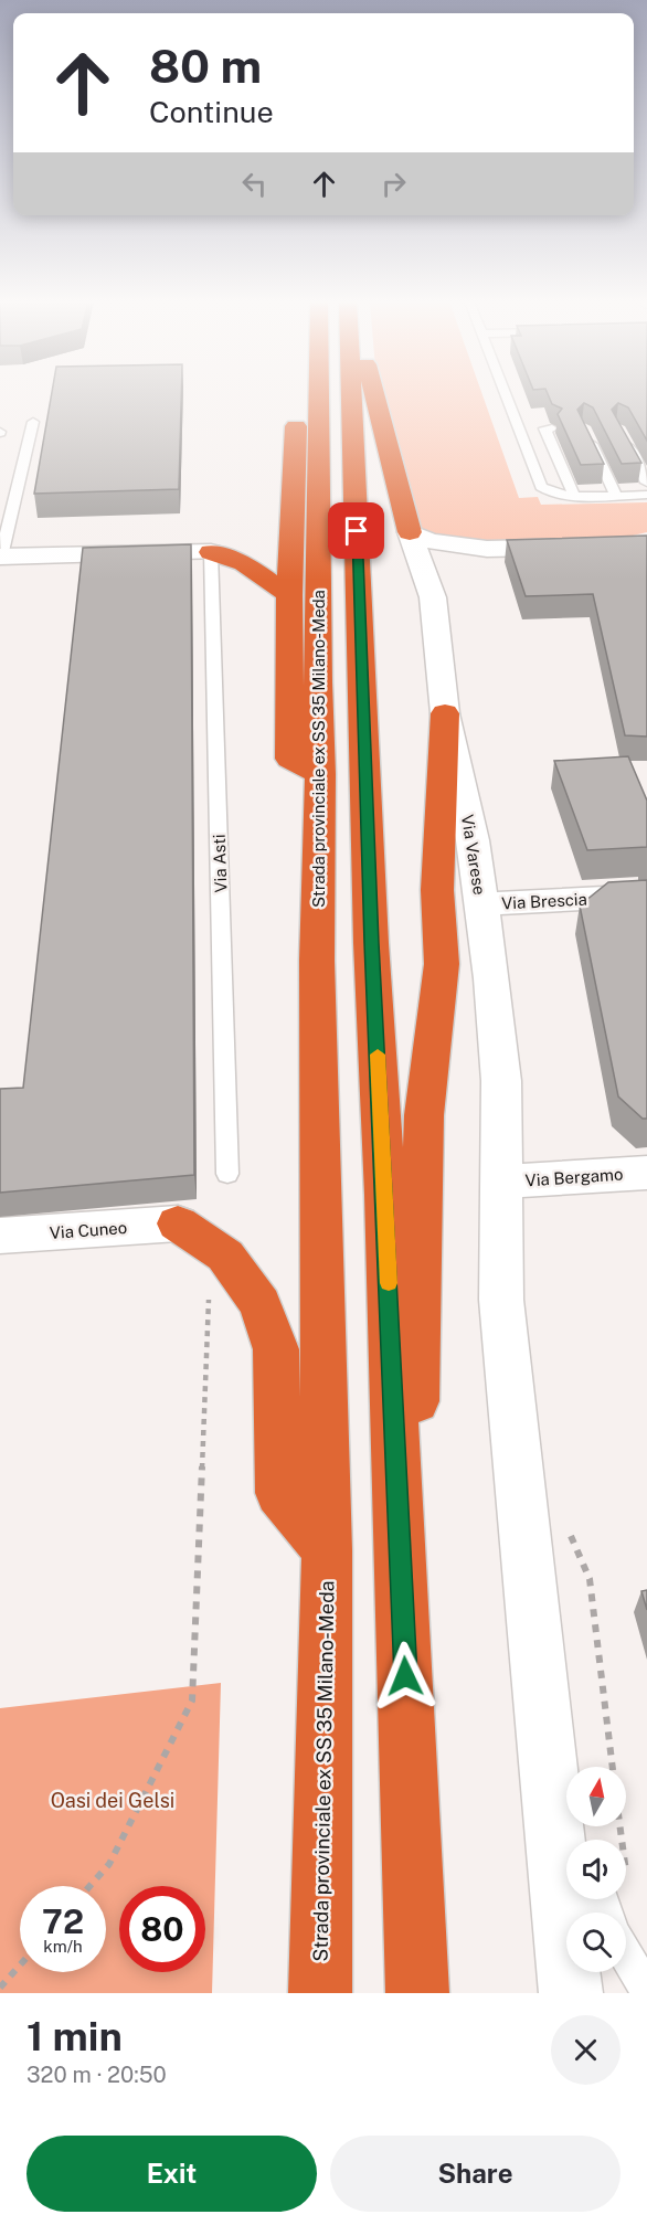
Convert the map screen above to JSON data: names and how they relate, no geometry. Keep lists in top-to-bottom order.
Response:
{
  "streets": {
    "highway": ["Strada provinciale ex SS 35 Milano-Meda"],
    "street": [
      "Via Varese",
      "Via Brescia",
      "Via Bergamo",
      "Via Cuneo"
    ],
    "lane": ["Via Asti"]
  },
  "crossings": [
    ["Via Varese", "Via Brescia"],
    ["Via Varese", "Via Bergamo"]
  ],
  "parks": ["Oasi dei Gelsi"],
  "north": "top",
  "page": {
    "turn": ["80 m", "Continue"],
    "speed": "72 km/h",
    "limit": "80",
    "heading": ["1 min", "320 m · 20:50"],
    "buttons": ["Exit", "Share"]
  }
}
